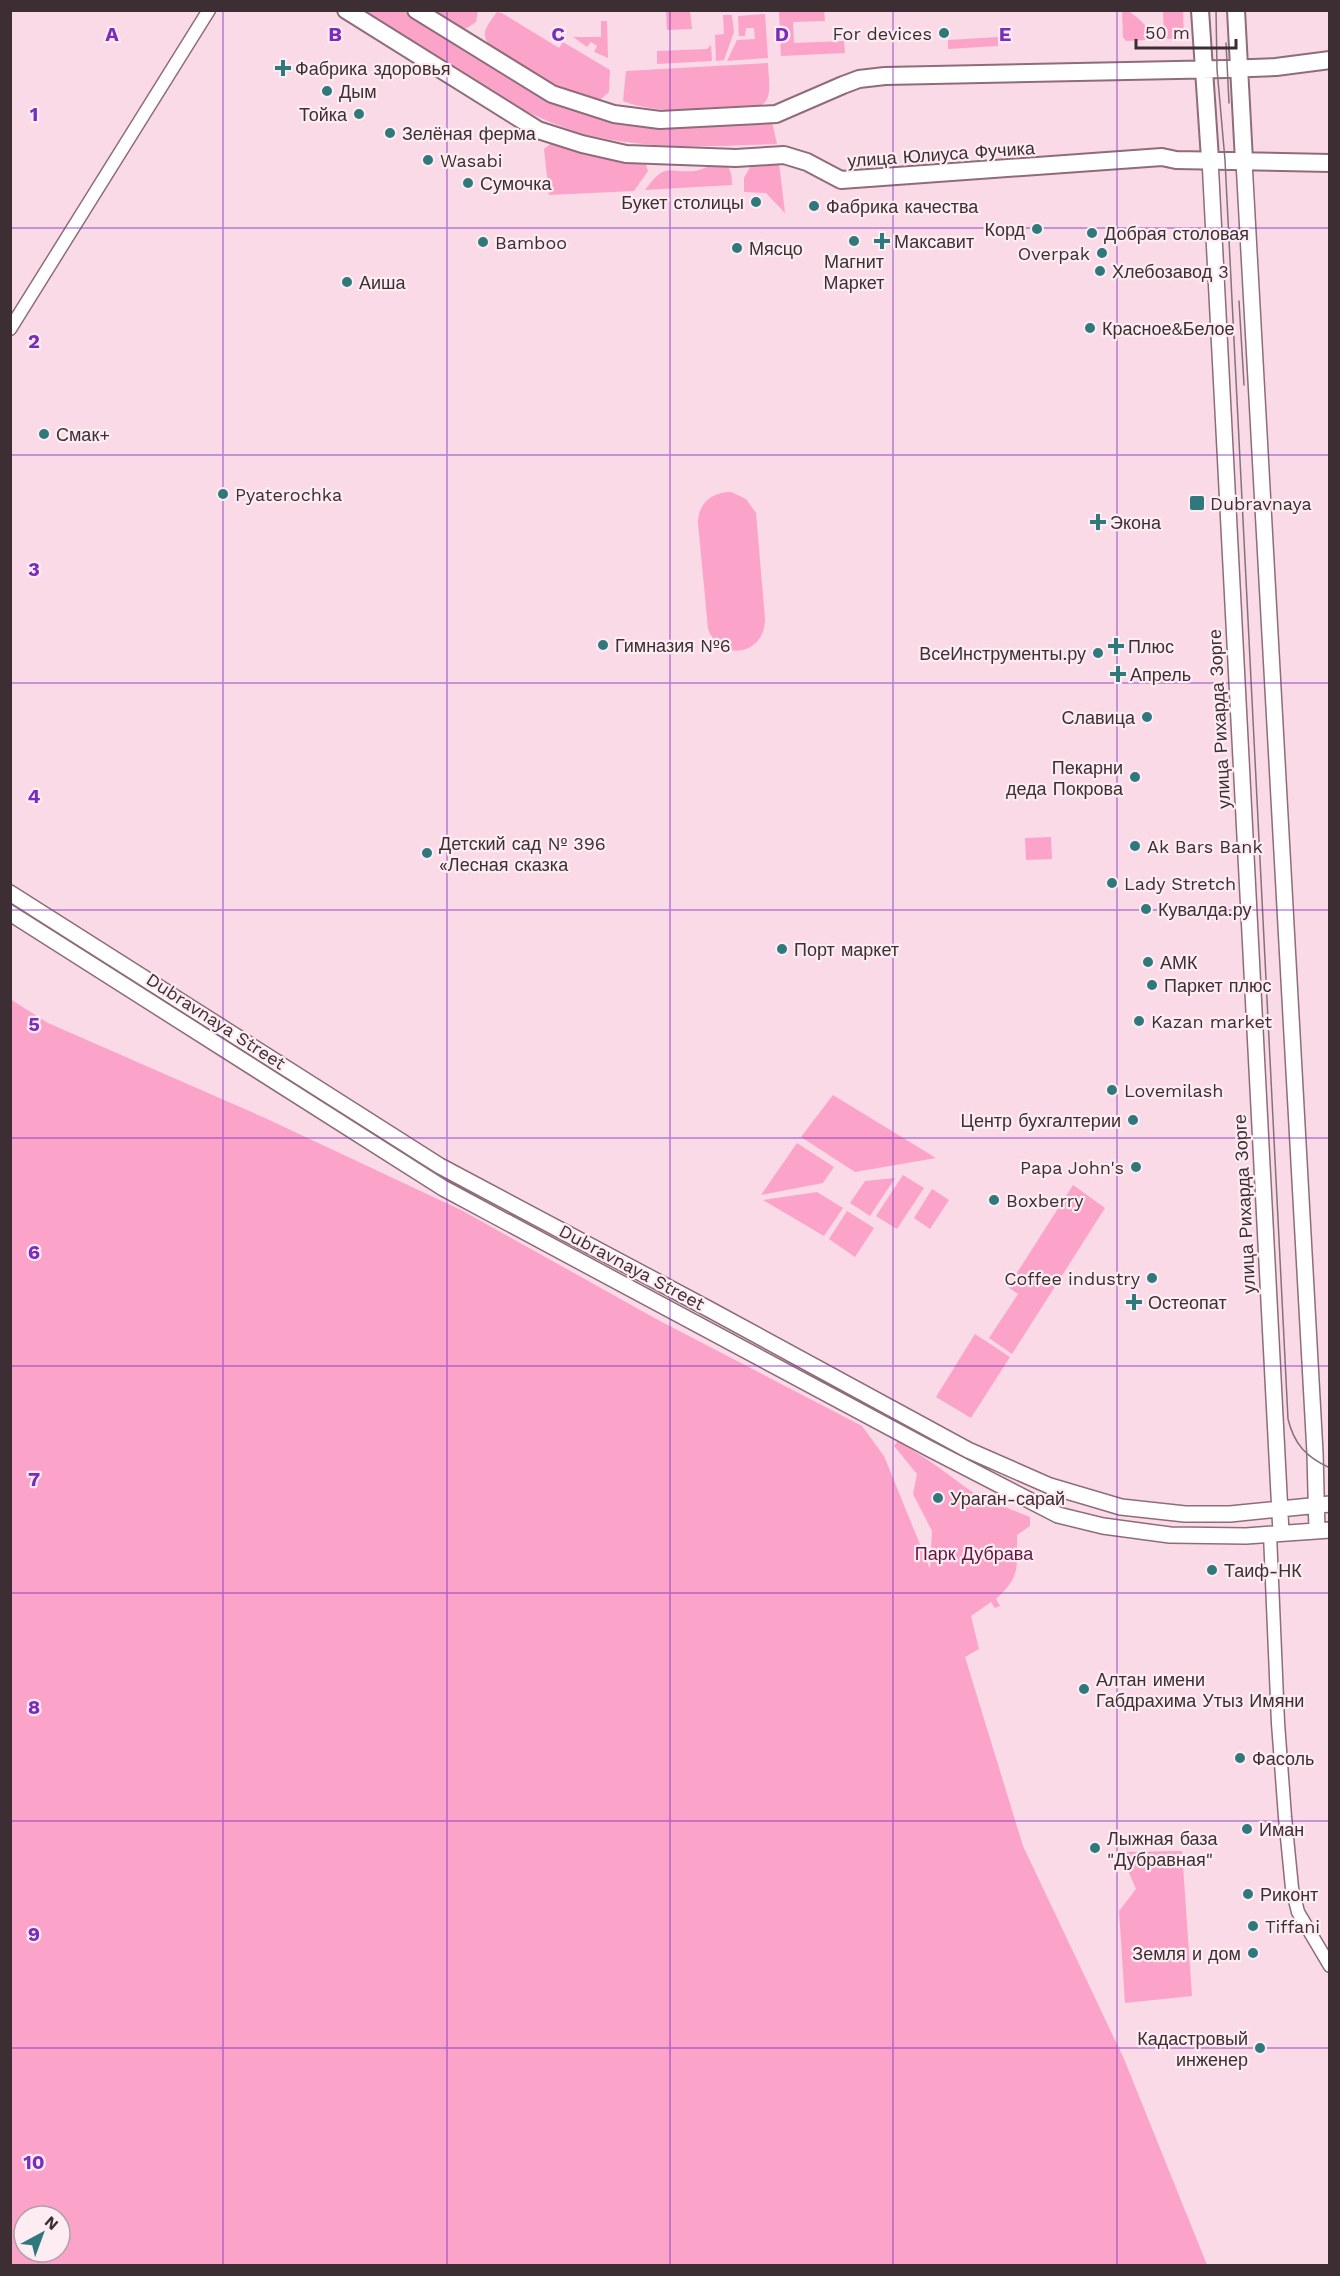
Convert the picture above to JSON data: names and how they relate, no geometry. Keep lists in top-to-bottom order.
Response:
{
  "streets": {
    "main road": ["улица Юлиуса Фучика", "улица Рихарда Зорге"],
    "street": ["Dubravnaya Street"]
  },
  "crossings": [
    ["улица Юлиуса Фучика", "улица Рихарда Зорге"],
    ["улица Рихарда Зорге", "Dubravnaya Street"]
  ],
  "parks": ["Парк Дубрава"],
  "places": {
    "other": [
      "For devices",
      "Дым",
      "Тойка",
      "Зелёная ферма",
      "Wasabi",
      "Сумочка",
      "Букет столицы",
      "Фабрика качества",
      "Корд",
      "Добрая столовая",
      "Магнит Маркет",
      "Bamboo",
      "Мясцо",
      "Overpak",
      "Хлебозавод 3",
      "Аиша",
      "Красное&Белое",
      "Смак+",
      "Pyaterochka",
      "Гимназия №6",
      "ВсеИнструменты.ру",
      "Славица",
      "Пекарни деда Покрова",
      "Ak Bars Bank",
      "Детский сад № 396 «Лесная сказка",
      "Lady Stretch",
      "Кувалда.ру",
      "Порт маркет",
      "АМК",
      "Паркет плюс",
      "Kazan market",
      "Lovemilash",
      "Центр бухгалтерии",
      "Papa John's",
      "Boxberry",
      "Coffee industry",
      "Ураган-сарай",
      "Таиф-НК",
      "Алтан имени Габдрахима Утыз Имяни",
      "Фасоль",
      "Иман",
      "Лыжная база \"Дубравная\"",
      "Риконт",
      "Tiffani",
      "Земля и дом",
      "Кадастровый инженер"
    ],
    "health": [
      "Фабрика здоровья",
      "Максавит",
      "Экона",
      "Плюс",
      "Апрель",
      "Остеопат"
    ],
    "transit": ["Dubravnaya"]
  },
  "scale_bar": "50 m",
  "north": "top right",
  "grid": {
    "columns": [
      "A",
      "B",
      "C",
      "D",
      "E"
    ],
    "rows": [
      "1",
      "2",
      "3",
      "4",
      "5",
      "6",
      "7",
      "8",
      "9",
      "10"
    ]
  }
}
